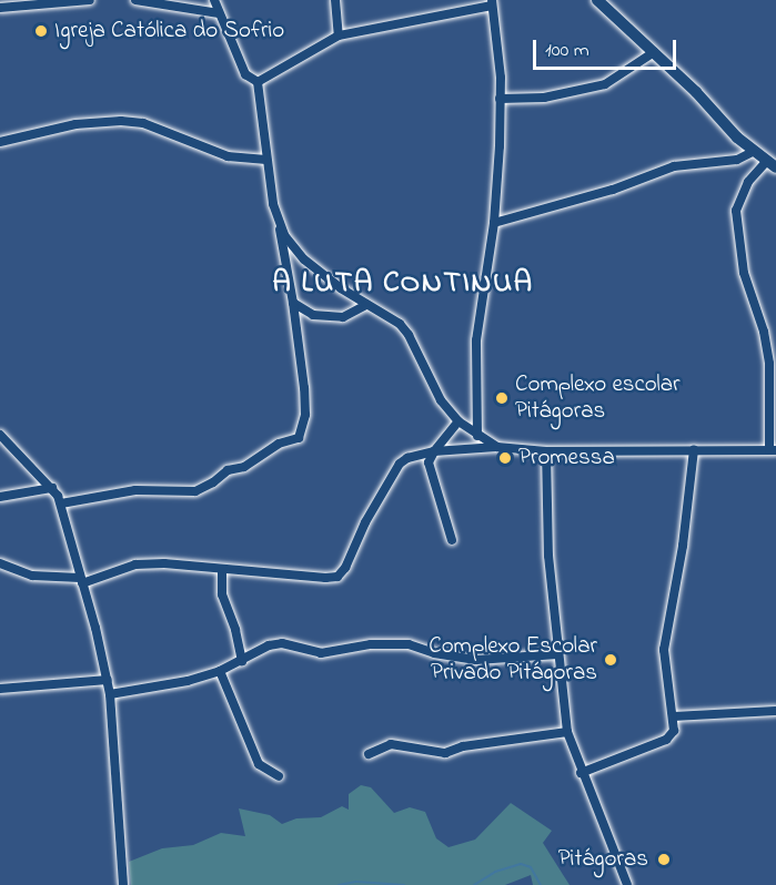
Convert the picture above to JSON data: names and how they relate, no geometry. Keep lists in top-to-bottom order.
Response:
{
  "districts": ["A LUTA CONTINUA"],
  "places": [
    "Igreja Católica do Sofrio",
    "Complexo escolar Pitágoras",
    "Promessa",
    "Complexo Escolar Privado Pitágoras",
    "Pitágoras"
  ],
  "scale_bar": "100 m"
}
